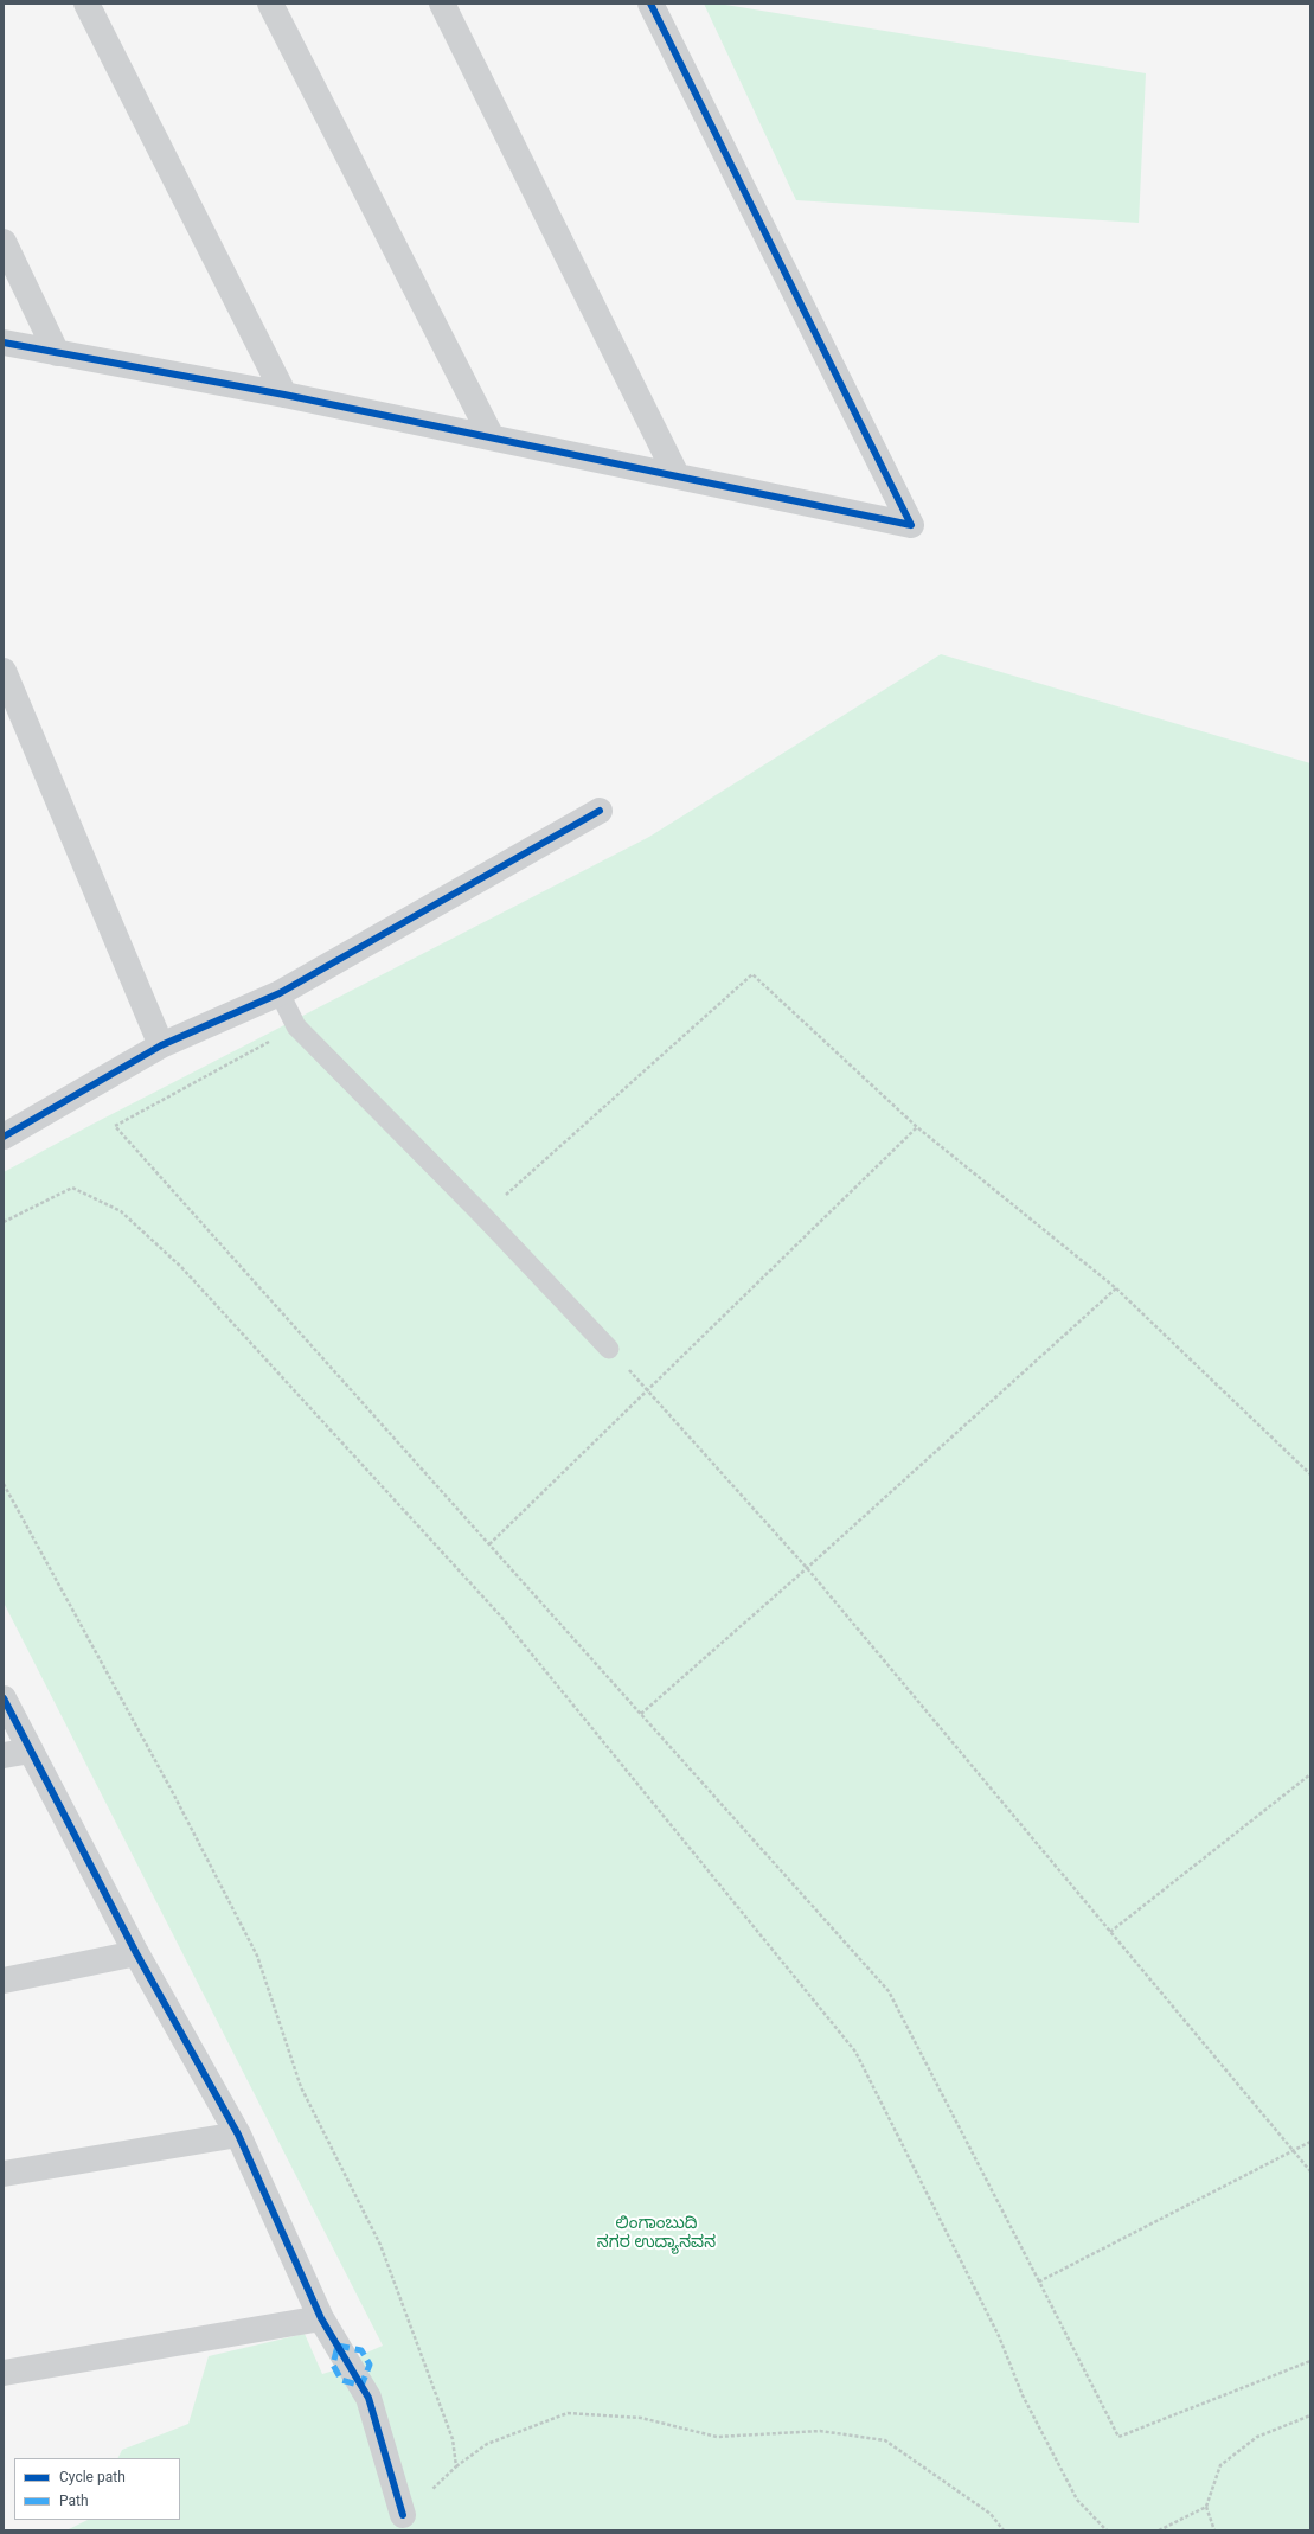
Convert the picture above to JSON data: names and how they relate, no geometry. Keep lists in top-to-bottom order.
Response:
{
  "parks": ["ಲಿಂಗಾಂಬುದಿ ನಗರ ಉದ್ಯಾನವನ"],
  "legend": ["Cycle path", "Path"]
}
